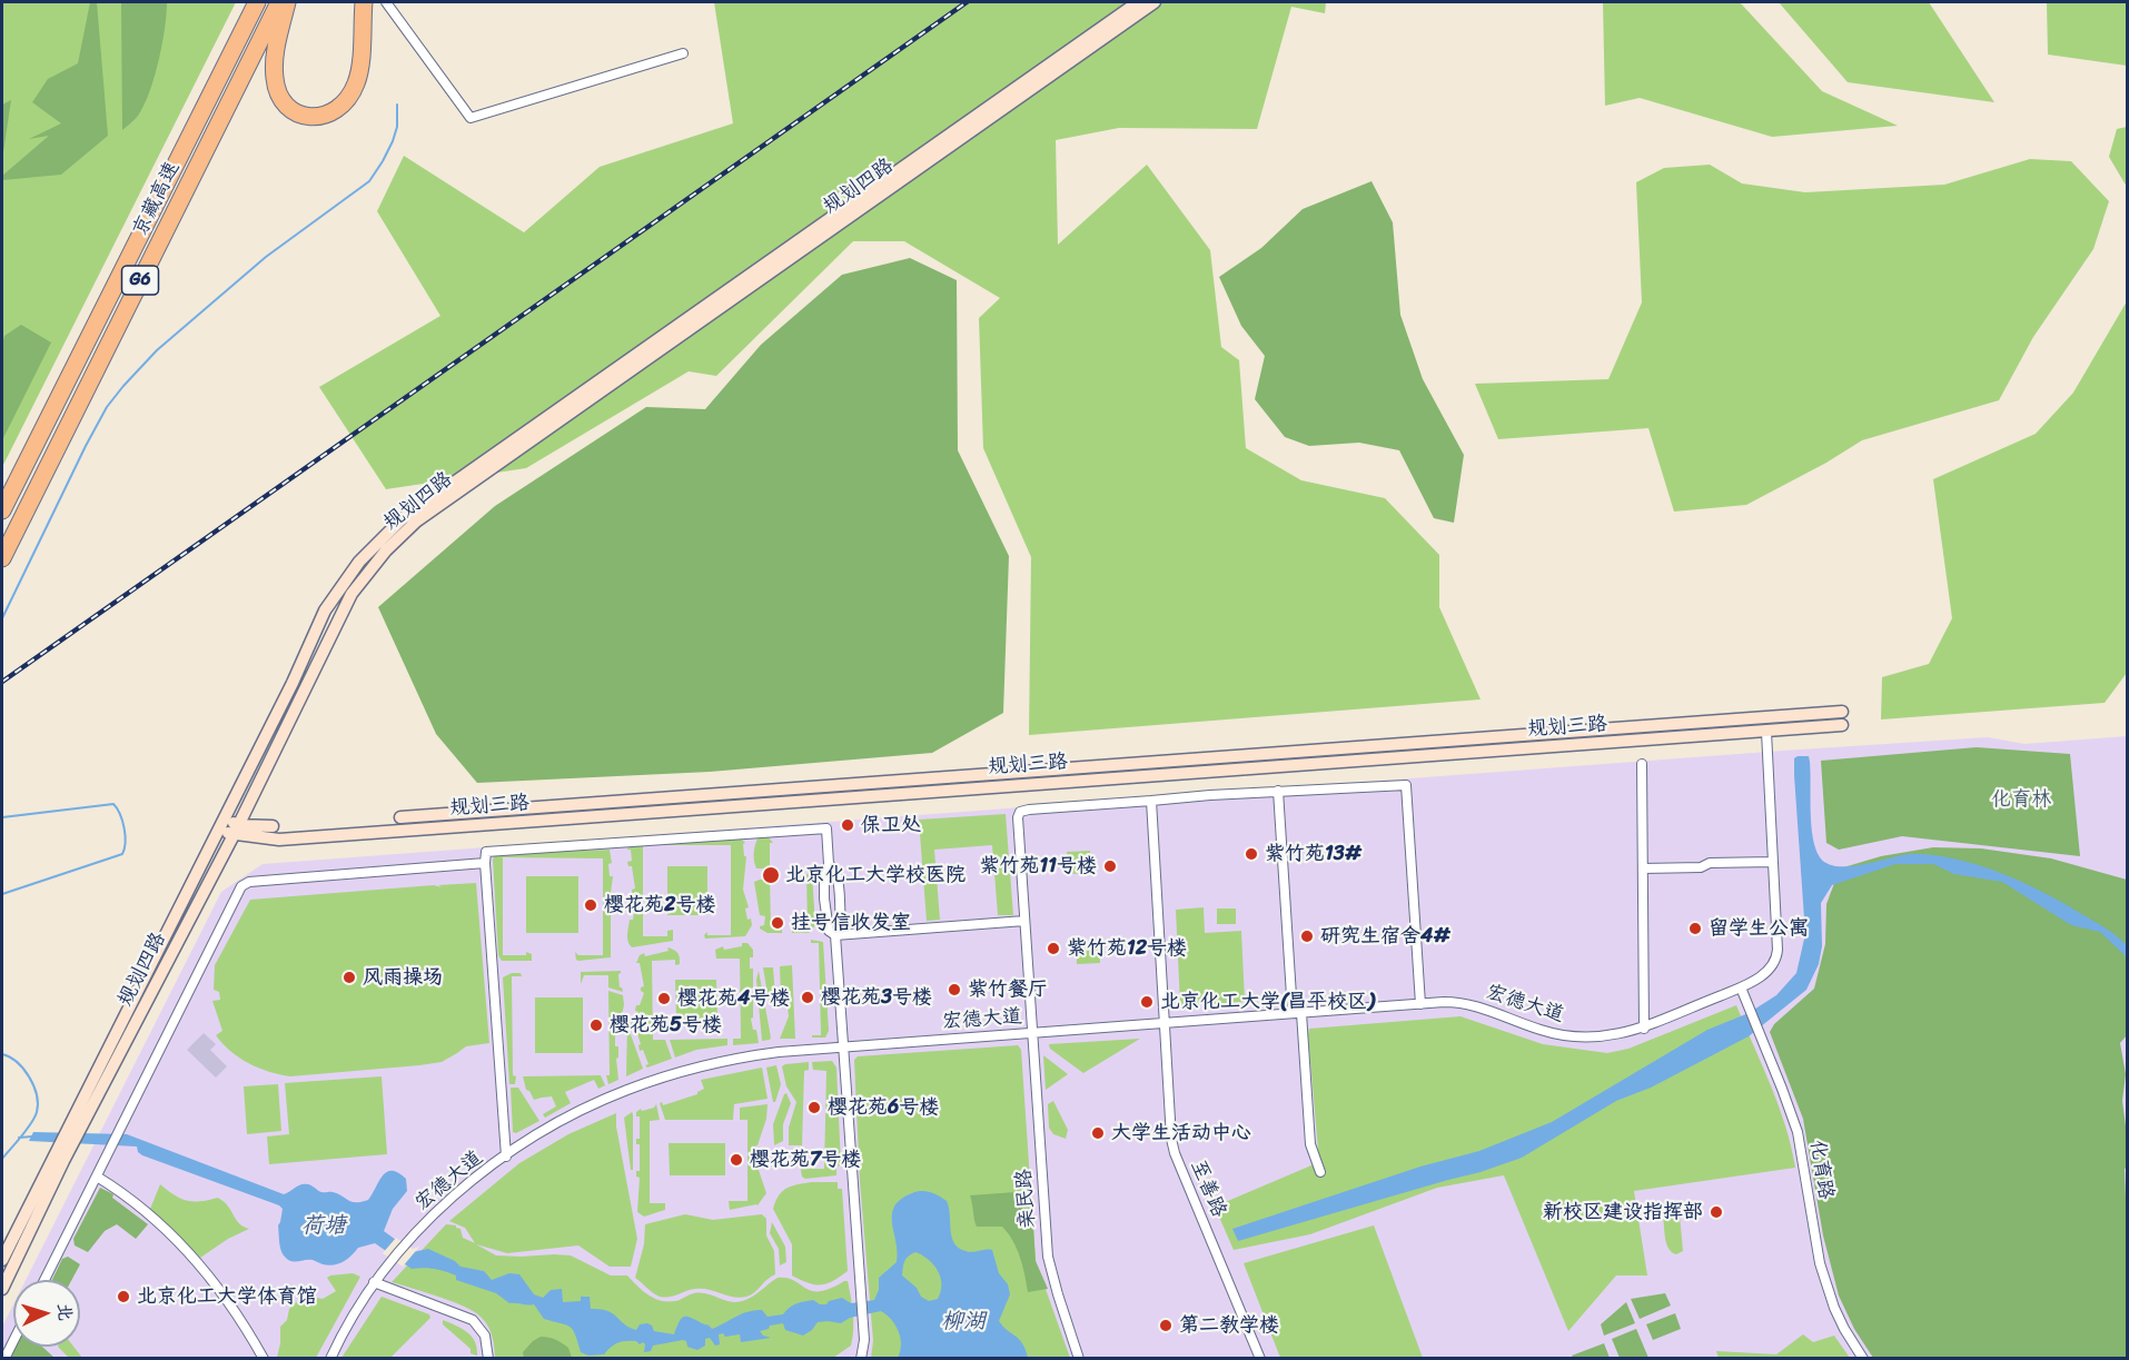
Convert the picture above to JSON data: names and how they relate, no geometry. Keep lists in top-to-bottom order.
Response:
{
  "streets": {
    "highway": ["京藏高速", "G6"],
    "main road": ["规划四路", "规划三路"],
    "street": [
      "宏德大道",
      "化育路",
      "至善路",
      "亲民路"
    ]
  },
  "crossings": [
    ["规划四路", "规划三路"],
    ["宏德大道", "化育路"],
    ["宏德大道", "至善路"],
    ["宏德大道", "亲民路"],
    ["至善路", "亲民路"]
  ],
  "water": ["荷塘", "柳湖"],
  "parks": ["化育林"],
  "places": [
    "保卫处",
    "紫竹苑13#",
    "紫竹苑11号楼",
    "北京化工大学校医院",
    "樱花苑2号楼",
    "挂号信收发室",
    "留学生公寓",
    "研究生宿舍4#",
    "紫竹苑12号楼",
    "风雨操场",
    "紫竹餐厅",
    "樱花苑3号楼",
    "樱花苑4号楼",
    "北京化工大学(昌平校区)",
    "樱花苑5号楼",
    "樱花苑6号楼",
    "大学生活动中心",
    "樱花苑7号楼",
    "新校区建设指挥部",
    "北京化工大学体育馆",
    "第二教学楼"
  ],
  "north": "right"
}
